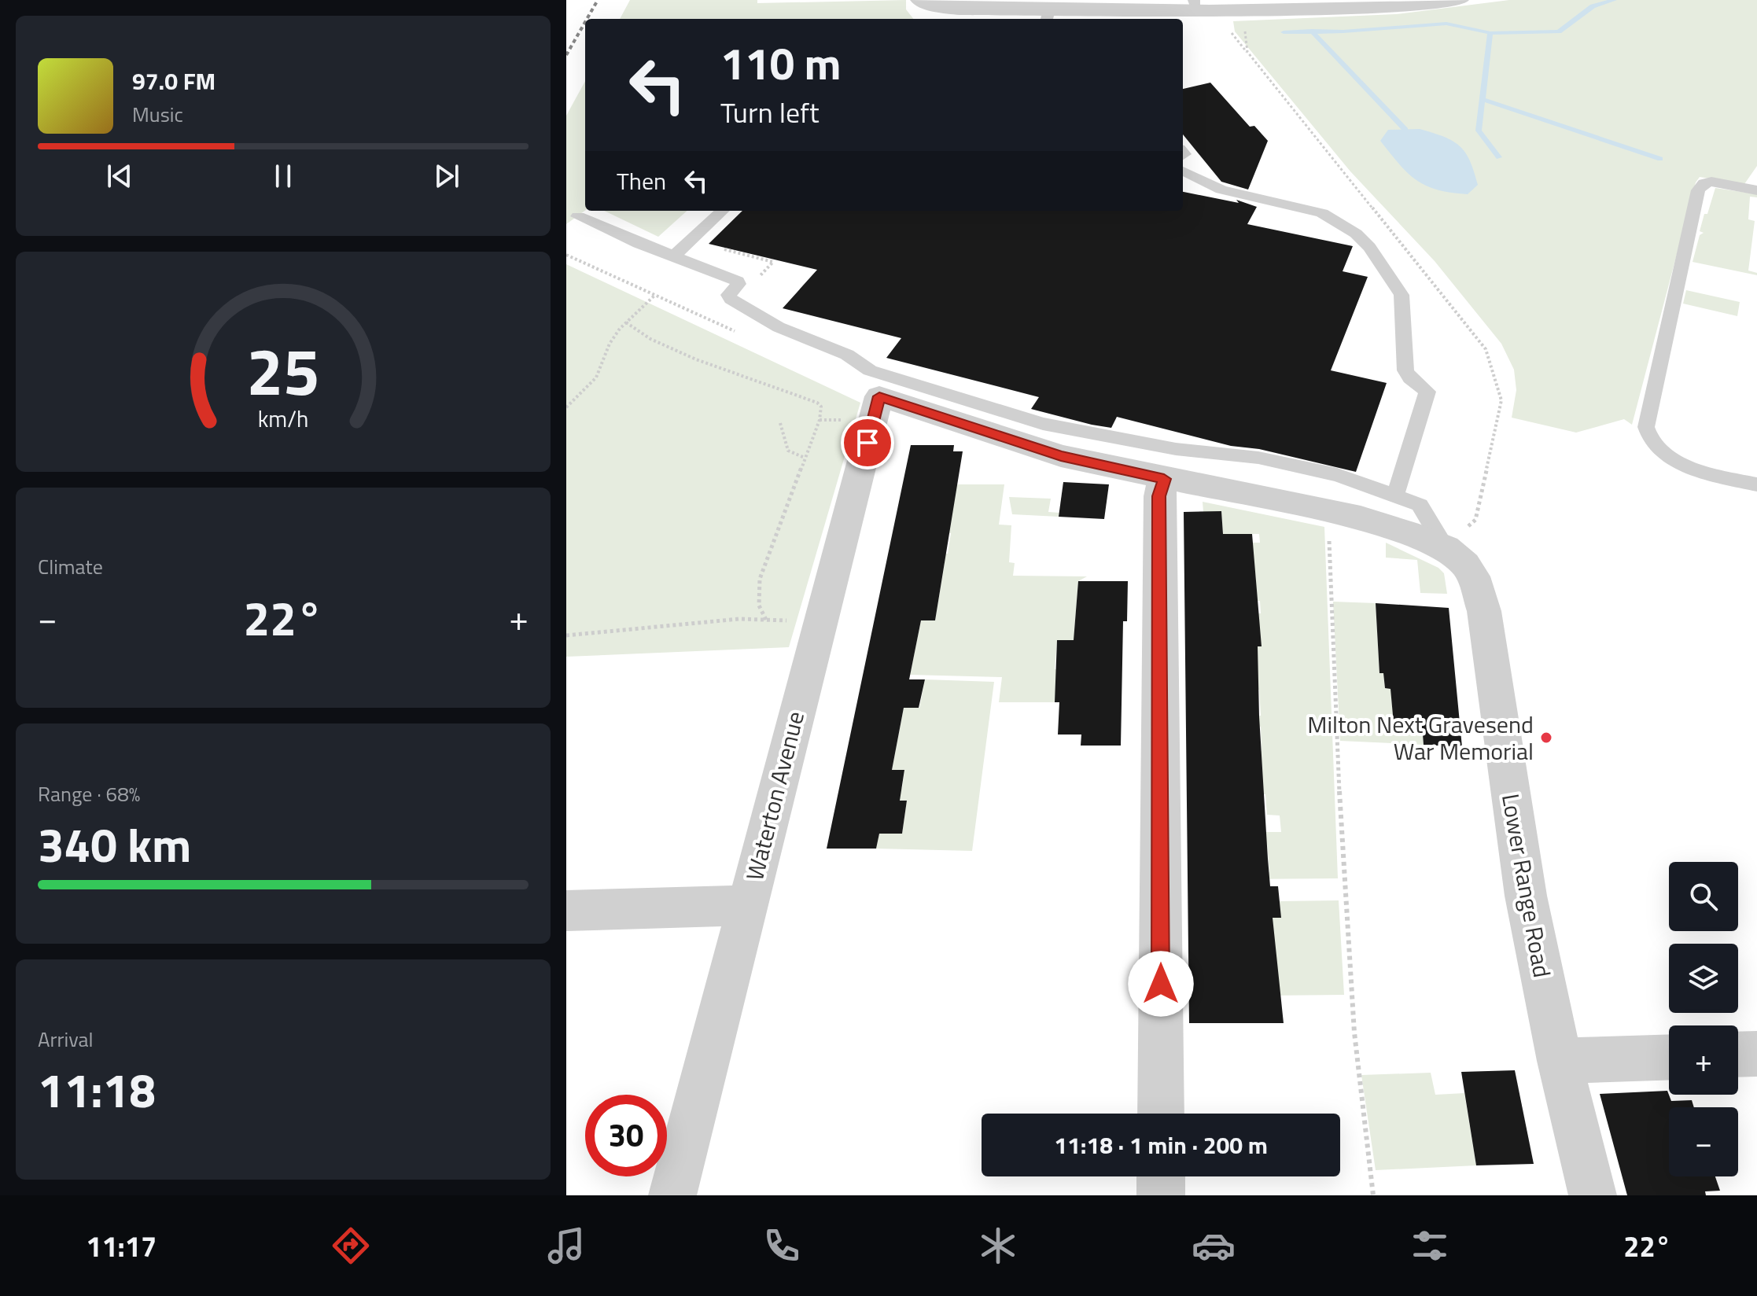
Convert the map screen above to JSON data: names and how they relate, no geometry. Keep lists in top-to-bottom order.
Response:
{
  "streets": {
    "street": ["Waterton Avenue", "Lower Range Road"]
  },
  "places": ["Milton Next Gravesend War Memorial"],
  "page": {
    "turn": ["110 m", "Turn left"],
    "song": ["97.0 FM", "Music"],
    "then": "Then",
    "tile": [
      "Climate",
      ["Range · 68%", "340 km"],
      ["Arrival", "11:18"]
    ],
    "heat": ["−", "22°", "+"],
    "map_buttons": ["+", "−"],
    "limit": "30",
    "trip": "11:18 · 1 min · 200 m",
    "tabs": ["11:17", "22°"],
    "gauge": ["25", "km/h"]
  }
}
